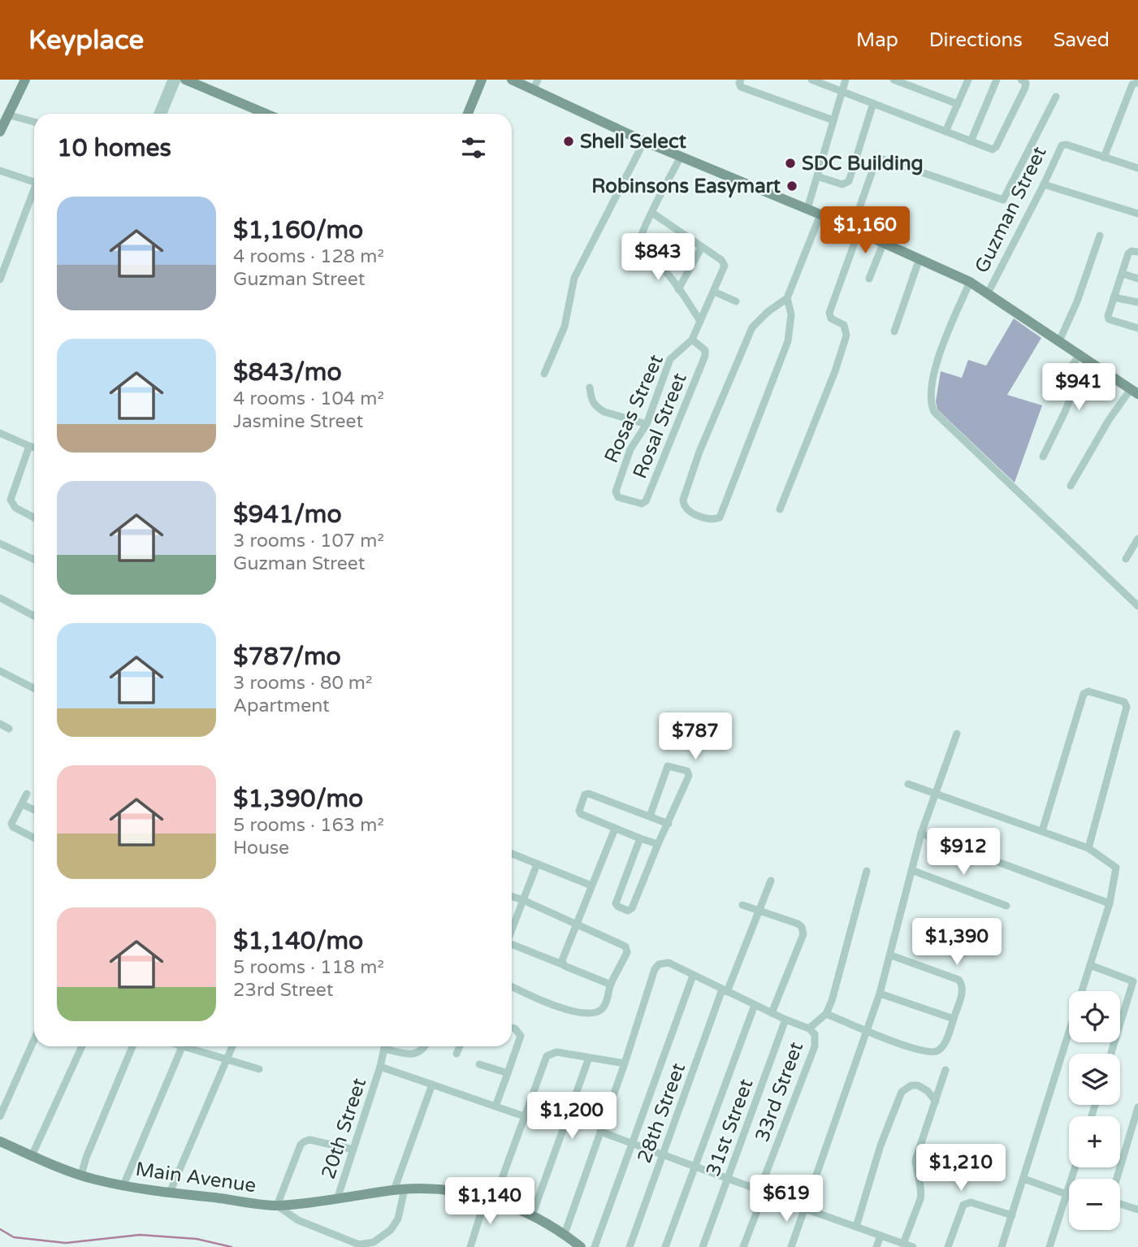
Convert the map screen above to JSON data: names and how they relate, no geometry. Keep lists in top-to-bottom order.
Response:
{
  "streets": {
    "street": [
      "Guzman Street",
      "Rosas Street",
      "Rosal Street",
      "33rd Street",
      "28th Street",
      "31st Street",
      "20th Street",
      "Main Avenue"
    ]
  },
  "crossings": [
    ["Rosas Street", "Rosal Street"],
    ["33rd Street", "28th Street"],
    ["33rd Street", "31st Street"],
    ["20th Street", "Main Avenue"]
  ],
  "places": ["Shell Select", "SDC Building", "Robinsons Easymart"],
  "page": {
    "header": "Keyplace",
    "nav": ["Map", "Directions", "Saved"],
    "heading": "10 homes",
    "list": [
      {
        "name": "$1,160/mo",
        "note": "4 rooms · 128 m² · Guzman Street"
      },
      {
        "name": "$843/mo",
        "note": "4 rooms · 104 m² · Jasmine Street"
      },
      {
        "name": "$941/mo",
        "note": "3 rooms · 107 m² · Guzman Street"
      },
      {
        "name": "$787/mo",
        "note": "3 rooms · 80 m² · Apartment"
      },
      {
        "name": "$1,390/mo",
        "note": "5 rooms · 163 m² · House"
      },
      {
        "name": "$1,140/mo",
        "note": "5 rooms · 118 m² · 23rd Street"
      }
    ],
    "price": [
      "$1,160",
      "$843",
      "$941",
      "$787",
      "$912",
      "$1,390",
      "$1,200",
      "$1,210",
      "$619",
      "$1,140"
    ],
    "map_buttons": ["+", "−"]
  }
}
